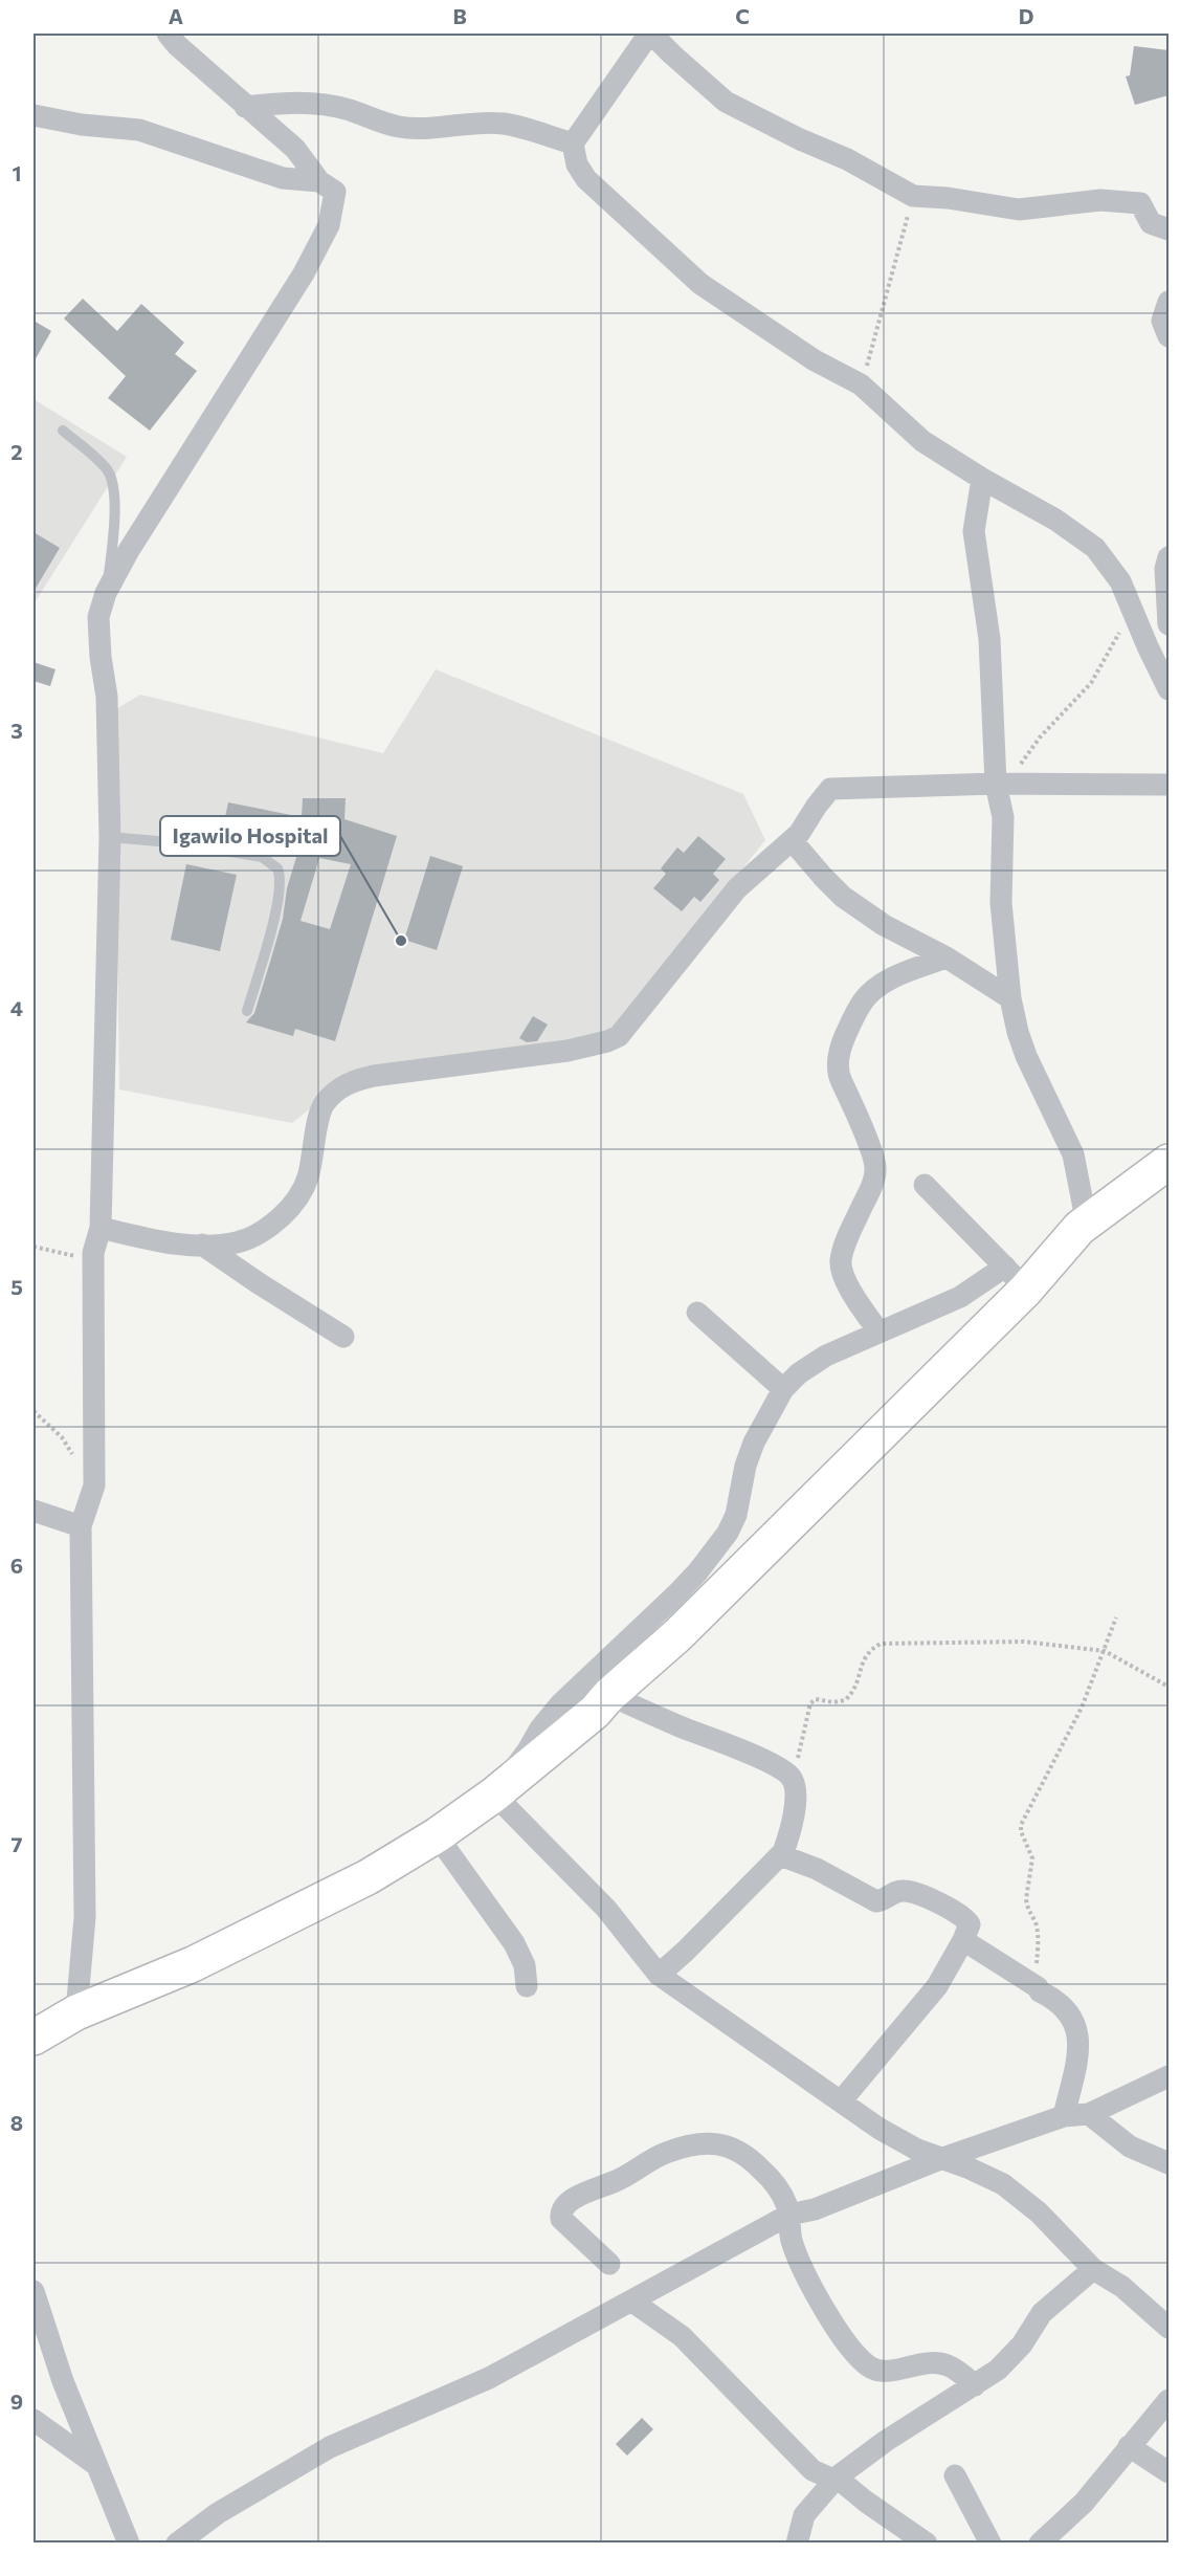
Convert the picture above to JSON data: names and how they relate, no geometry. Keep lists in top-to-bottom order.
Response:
{
  "places": ["Igawilo Hospital"],
  "grid": {
    "columns": [
      "A",
      "B",
      "C",
      "D"
    ],
    "rows": [
      "1",
      "2",
      "3",
      "4",
      "5",
      "6",
      "7",
      "8",
      "9"
    ]
  }
}
